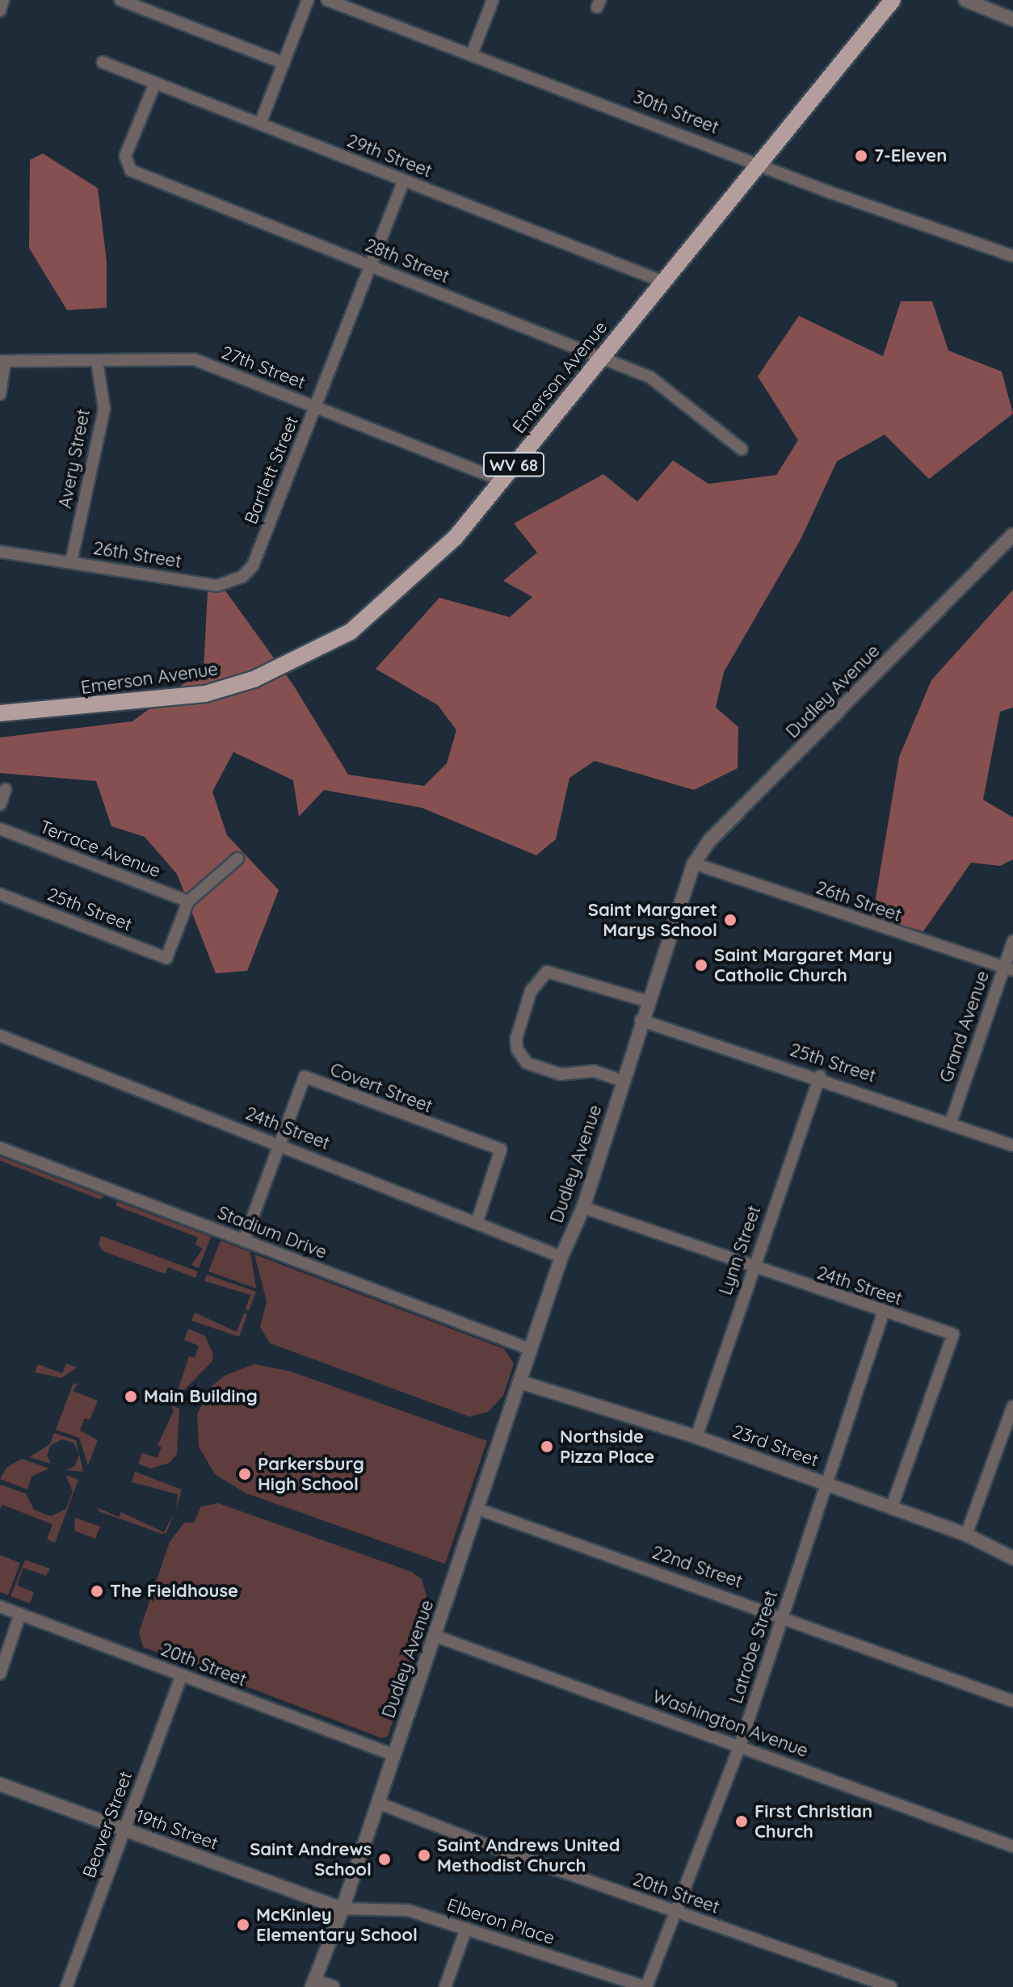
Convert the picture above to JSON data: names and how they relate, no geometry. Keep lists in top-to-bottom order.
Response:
{
  "streets": {
    "main road": ["Emerson Avenue", "WV 68"],
    "street": [
      "30th Street",
      "29th Street",
      "28th Street",
      "27th Street",
      "Avery Street",
      "Bartlett Street",
      "26th Street",
      "Dudley Avenue",
      "Terrace Avenue",
      "25th Street",
      "Grand Avenue",
      "Covert Street",
      "24th Street",
      "Stadium Drive",
      "Lynn Street",
      "23rd Street",
      "22nd Street",
      "Latrobe Street",
      "20th Street",
      "Washington Avenue",
      "Beaver Street",
      "19th Street",
      "Elberon Place"
    ]
  },
  "crossings": [
    ["30th Street", "Emerson Avenue"],
    ["29th Street", "28th Street"],
    ["29th Street", "Emerson Avenue"],
    ["29th Street", "Bartlett Street"],
    ["28th Street", "Emerson Avenue"],
    ["28th Street", "Bartlett Street"],
    ["27th Street", "Emerson Avenue"],
    ["27th Street", "Avery Street"],
    ["27th Street", "Bartlett Street"],
    ["Avery Street", "26th Street"],
    ["Bartlett Street", "26th Street"],
    ["26th Street", "Dudley Avenue"],
    ["26th Street", "Grand Avenue"],
    ["Dudley Avenue", "25th Street"],
    ["Dudley Avenue", "24th Street"],
    ["Dudley Avenue", "Stadium Drive"],
    ["Dudley Avenue", "23rd Street"],
    ["Dudley Avenue", "22nd Street"],
    ["Dudley Avenue", "20th Street"],
    ["Dudley Avenue", "Washington Avenue"],
    ["Dudley Avenue", "19th Street"],
    ["Dudley Avenue", "Elberon Place"],
    ["Terrace Avenue", "25th Street"],
    ["25th Street", "Grand Avenue"],
    ["25th Street", "Lynn Street"],
    ["Covert Street", "24th Street"],
    ["Covert Street", "Stadium Drive"],
    ["24th Street", "Lynn Street"],
    ["24th Street", "23rd Street"],
    ["24th Street", "Latrobe Street"],
    ["Lynn Street", "23rd Street"],
    ["23rd Street", "Latrobe Street"],
    ["22nd Street", "Latrobe Street"],
    ["Latrobe Street", "20th Street"],
    ["Latrobe Street", "Washington Avenue"],
    ["Latrobe Street", "Elberon Place"],
    ["20th Street", "Beaver Street"],
    ["Beaver Street", "19th Street"],
    ["19th Street", "Elberon Place"]
  ],
  "places": [
    "7-Eleven",
    "Saint Margaret Marys School",
    "Saint Margaret Mary Catholic Church",
    "Main Building",
    "Northside Pizza Place",
    "Parkersburg High School",
    "The Fieldhouse",
    "First Christian Church",
    "Saint Andrews United Methodist Church",
    "Saint Andrews School",
    "McKinley Elementary School"
  ]
}
